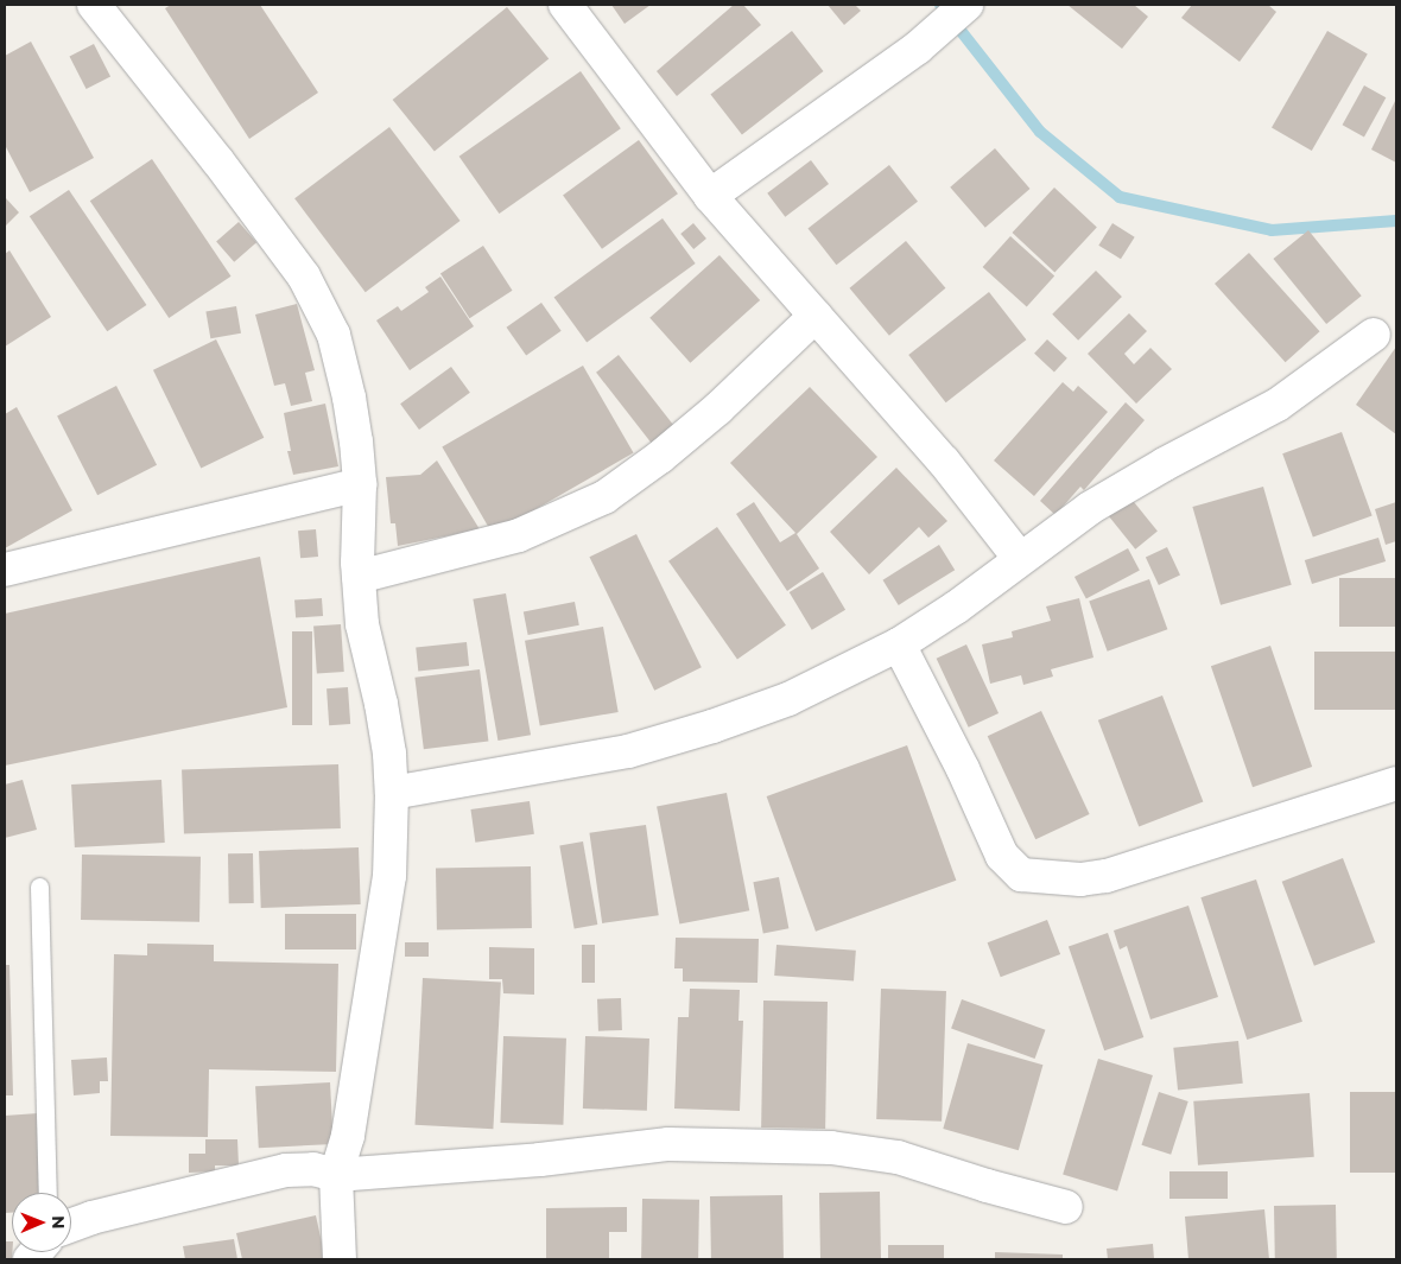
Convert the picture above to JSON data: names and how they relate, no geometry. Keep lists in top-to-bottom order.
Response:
{
  "north": "right"
}
